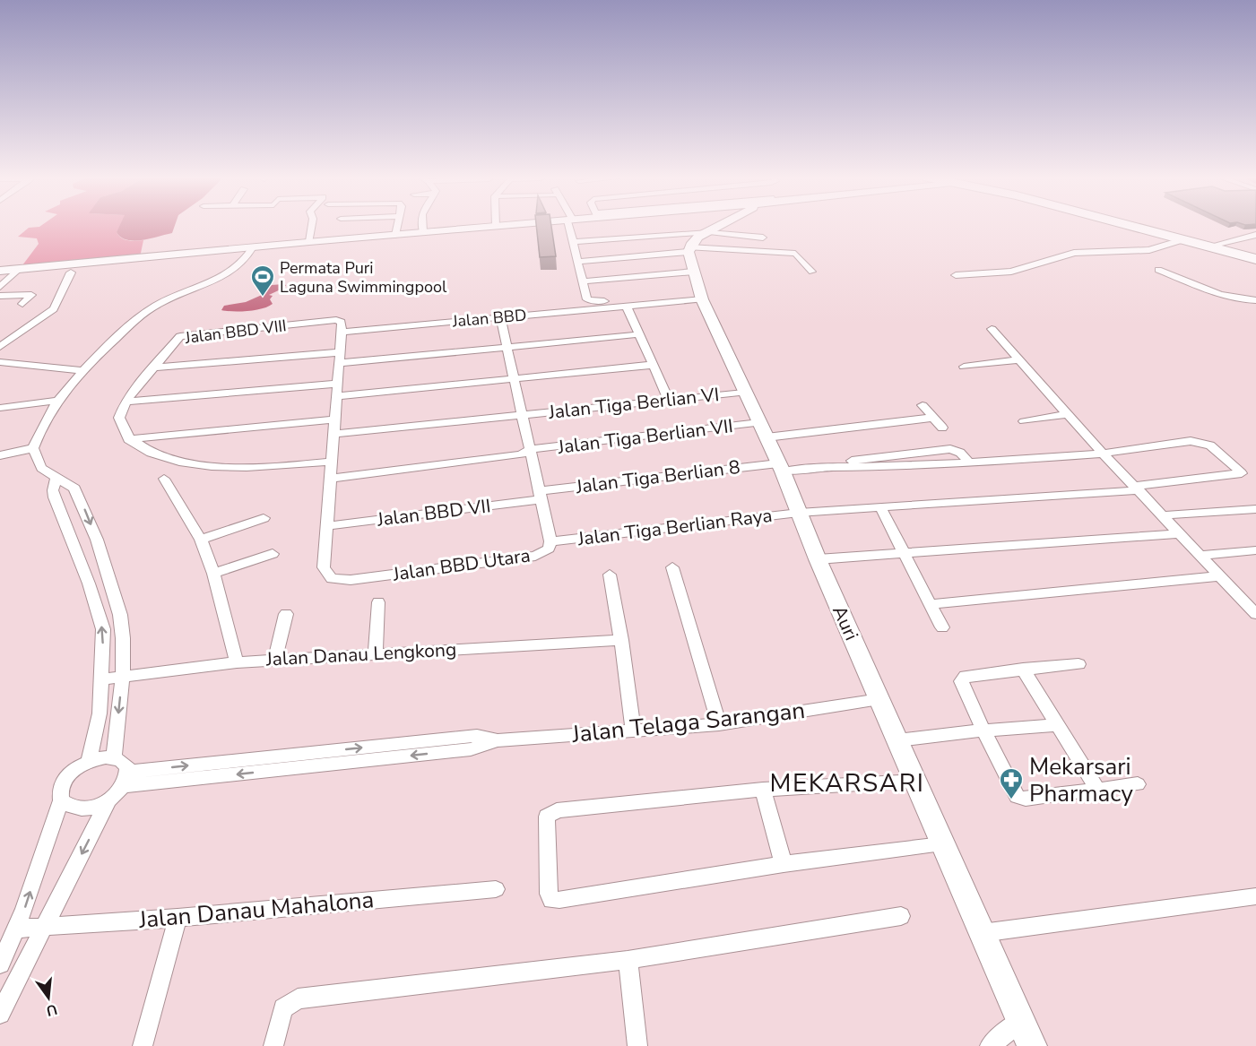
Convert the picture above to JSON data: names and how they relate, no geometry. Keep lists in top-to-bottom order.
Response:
{
  "streets": {
    "main road": ["Auri"],
    "street": [
      "Jalan BBD",
      "Jalan BBD VIII",
      "Jalan Tiga Berlian VI",
      "Jalan Tiga Berlian VII",
      "Jalan Tiga Berlian 8",
      "Jalan BBD VII",
      "Jalan Tiga Berlian Raya",
      "Jalan BBD Utara",
      "Jalan Danau Lengkong",
      "Jalan Telaga Sarangan",
      "Jalan Danau Mahalona"
    ]
  },
  "crossings": [
    ["Jalan BBD", "Jalan BBD VIII"],
    ["Jalan BBD", "Jalan BBD Utara"],
    ["Jalan BBD", "Auri"],
    ["Jalan Tiga Berlian VI", "Jalan BBD Utara"],
    ["Jalan Tiga Berlian VI", "Auri"],
    ["Jalan Tiga Berlian VII", "Jalan BBD Utara"],
    ["Jalan Tiga Berlian VII", "Auri"],
    ["Jalan Tiga Berlian 8", "Jalan BBD VII"],
    ["Jalan Tiga Berlian 8", "Jalan BBD Utara"],
    ["Jalan Tiga Berlian 8", "Auri"],
    ["Jalan BBD VII", "Jalan BBD Utara"],
    ["Jalan Tiga Berlian Raya", "Jalan BBD Utara"],
    ["Jalan Tiga Berlian Raya", "Auri"],
    ["Auri", "Jalan Telaga Sarangan"]
  ],
  "districts": ["MEKARSARI"],
  "places": {
    "sports": ["Permata Puri Laguna Swimmingpool"],
    "pharmacy": ["Mekarsari Pharmacy"]
  },
  "north": "bottom"
}
